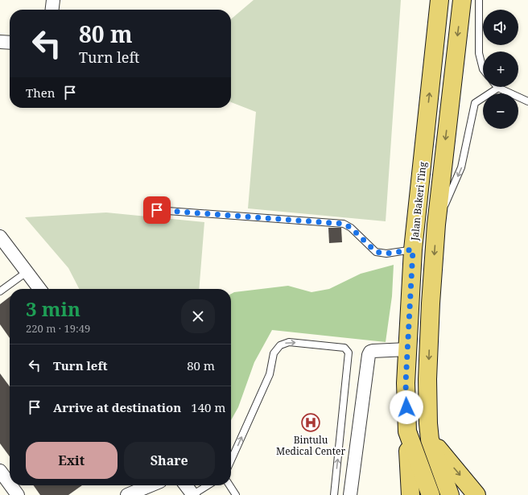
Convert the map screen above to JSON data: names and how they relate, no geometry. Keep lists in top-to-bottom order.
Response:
{
  "streets": {
    "main road": ["Jalan Bakeri Ting"]
  },
  "places": {
    "hospital": ["Bintulu Medical Center"]
  },
  "page": {
    "map_buttons": ["+", "−"],
    "turn": ["80 m", "Turn left"],
    "then": "Then",
    "heading": ["3 min", "220 m · 19:49"],
    "list": [
      {
        "name": "Turn left",
        "value": "80 m"
      },
      {
        "name": "Arrive at destination",
        "value": "140 m"
      }
    ],
    "buttons": ["Exit", "Share"]
  }
}
